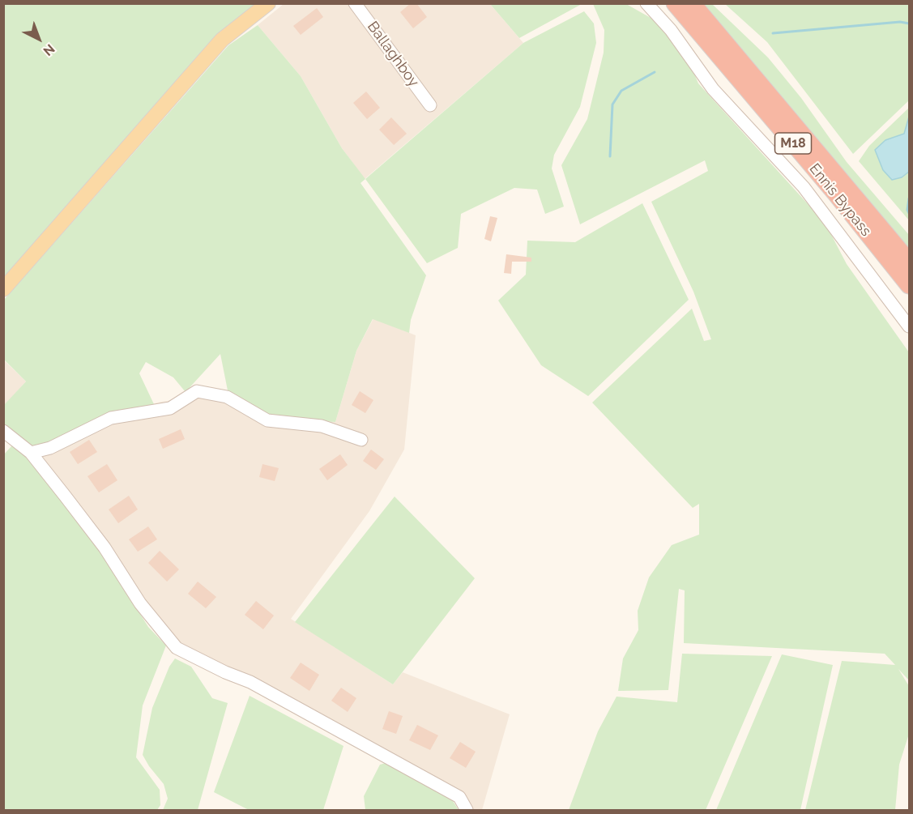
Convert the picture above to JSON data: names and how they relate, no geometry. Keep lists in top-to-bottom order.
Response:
{
  "streets": {
    "highway": ["M18", "Ennis Bypass"],
    "street": ["Ballaghboy"]
  },
  "north": "bottom right"
}
